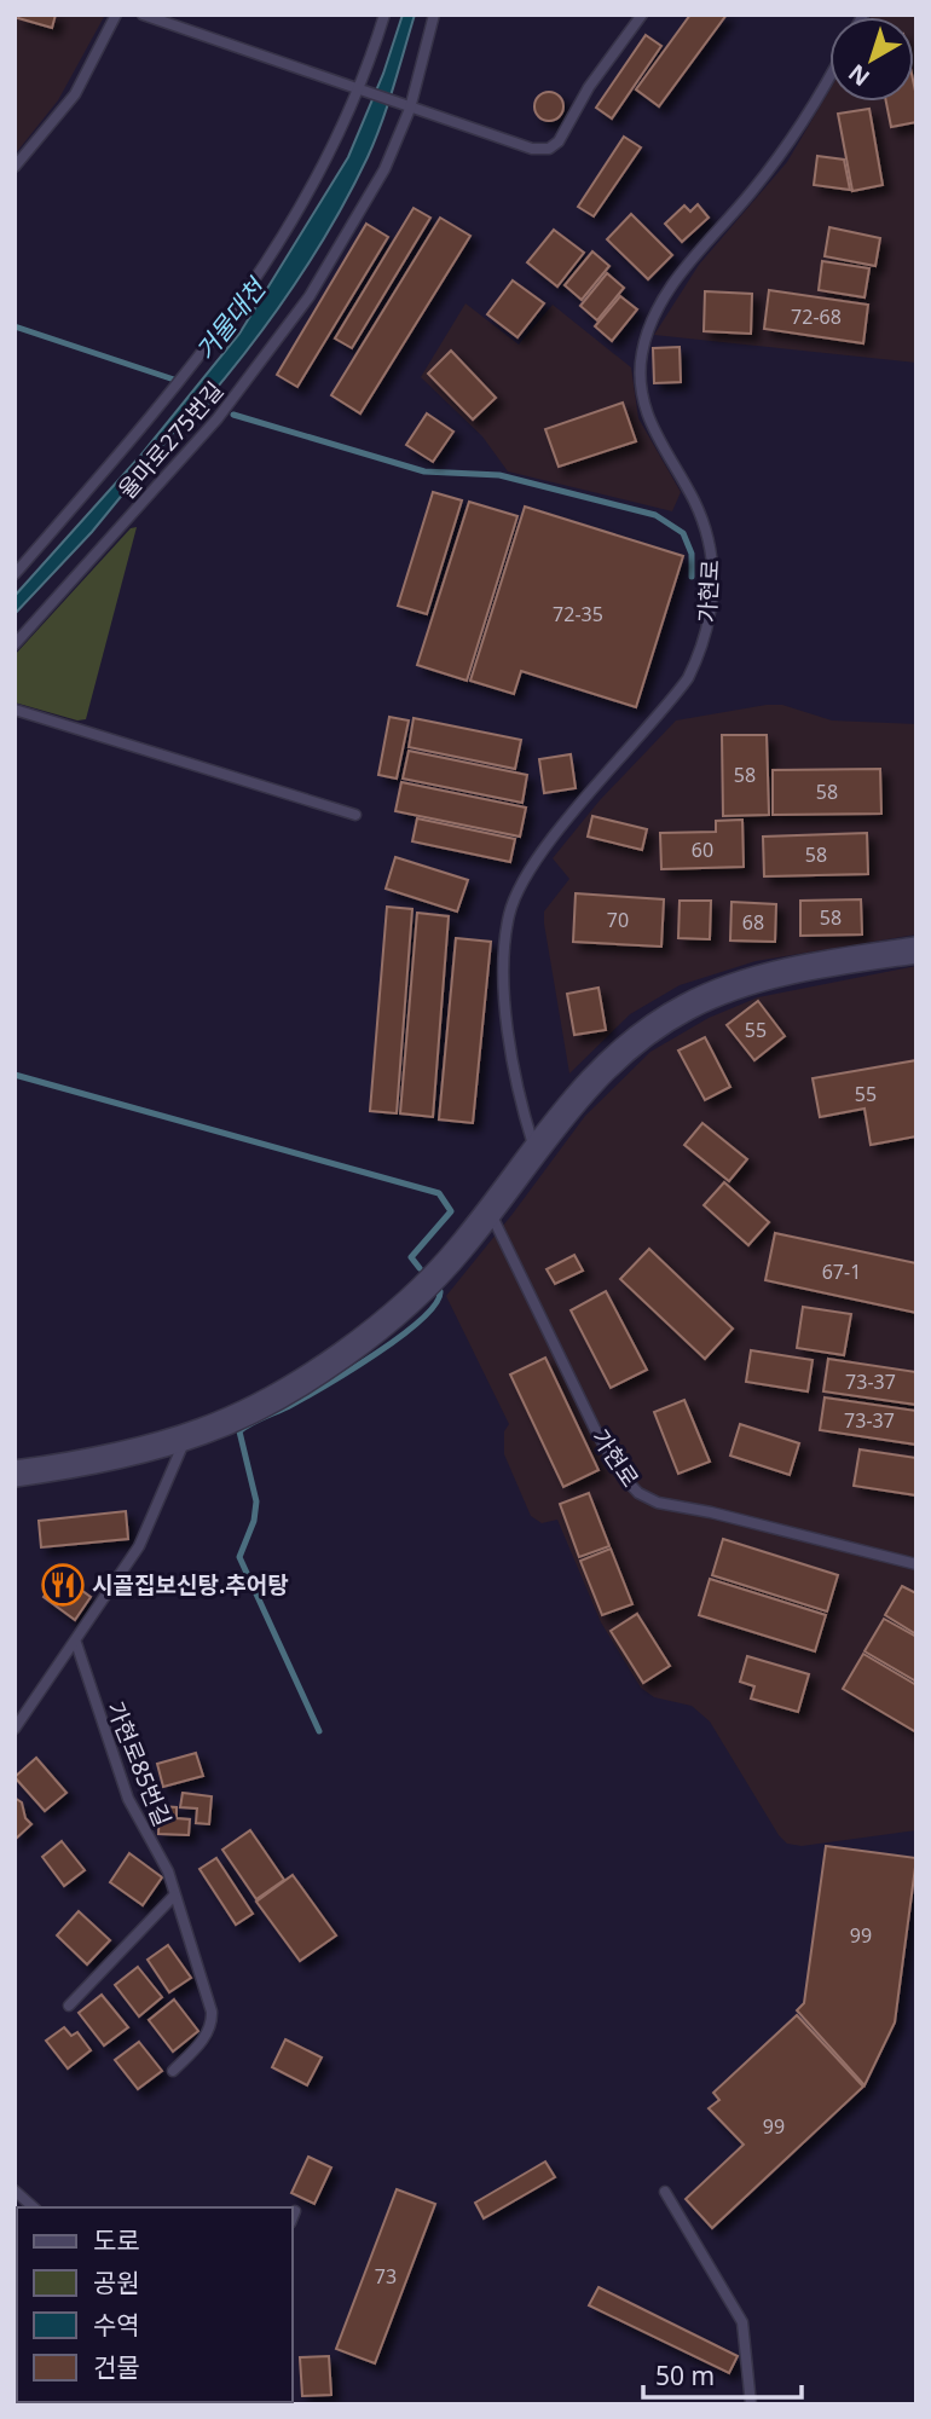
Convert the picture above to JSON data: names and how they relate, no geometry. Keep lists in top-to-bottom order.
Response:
{
  "streets": {
    "lane": ["율마로275번길", "가현로", "가현로85번길"]
  },
  "water": ["거물대천"],
  "places": {
    "restaurant": ["시골집보신탕.추어탕"]
  },
  "house_numbers": [
    "72-68",
    "72-35",
    "58",
    "58",
    "60",
    "58",
    "58",
    "70",
    "68",
    "55",
    "55",
    "67-1",
    "73-37",
    "73-37",
    "99",
    "99",
    "73"
  ],
  "legend": [
    "도로",
    "공원",
    "수역",
    "건물"
  ],
  "scale_bar": "50 m",
  "north": "bottom left"
}
